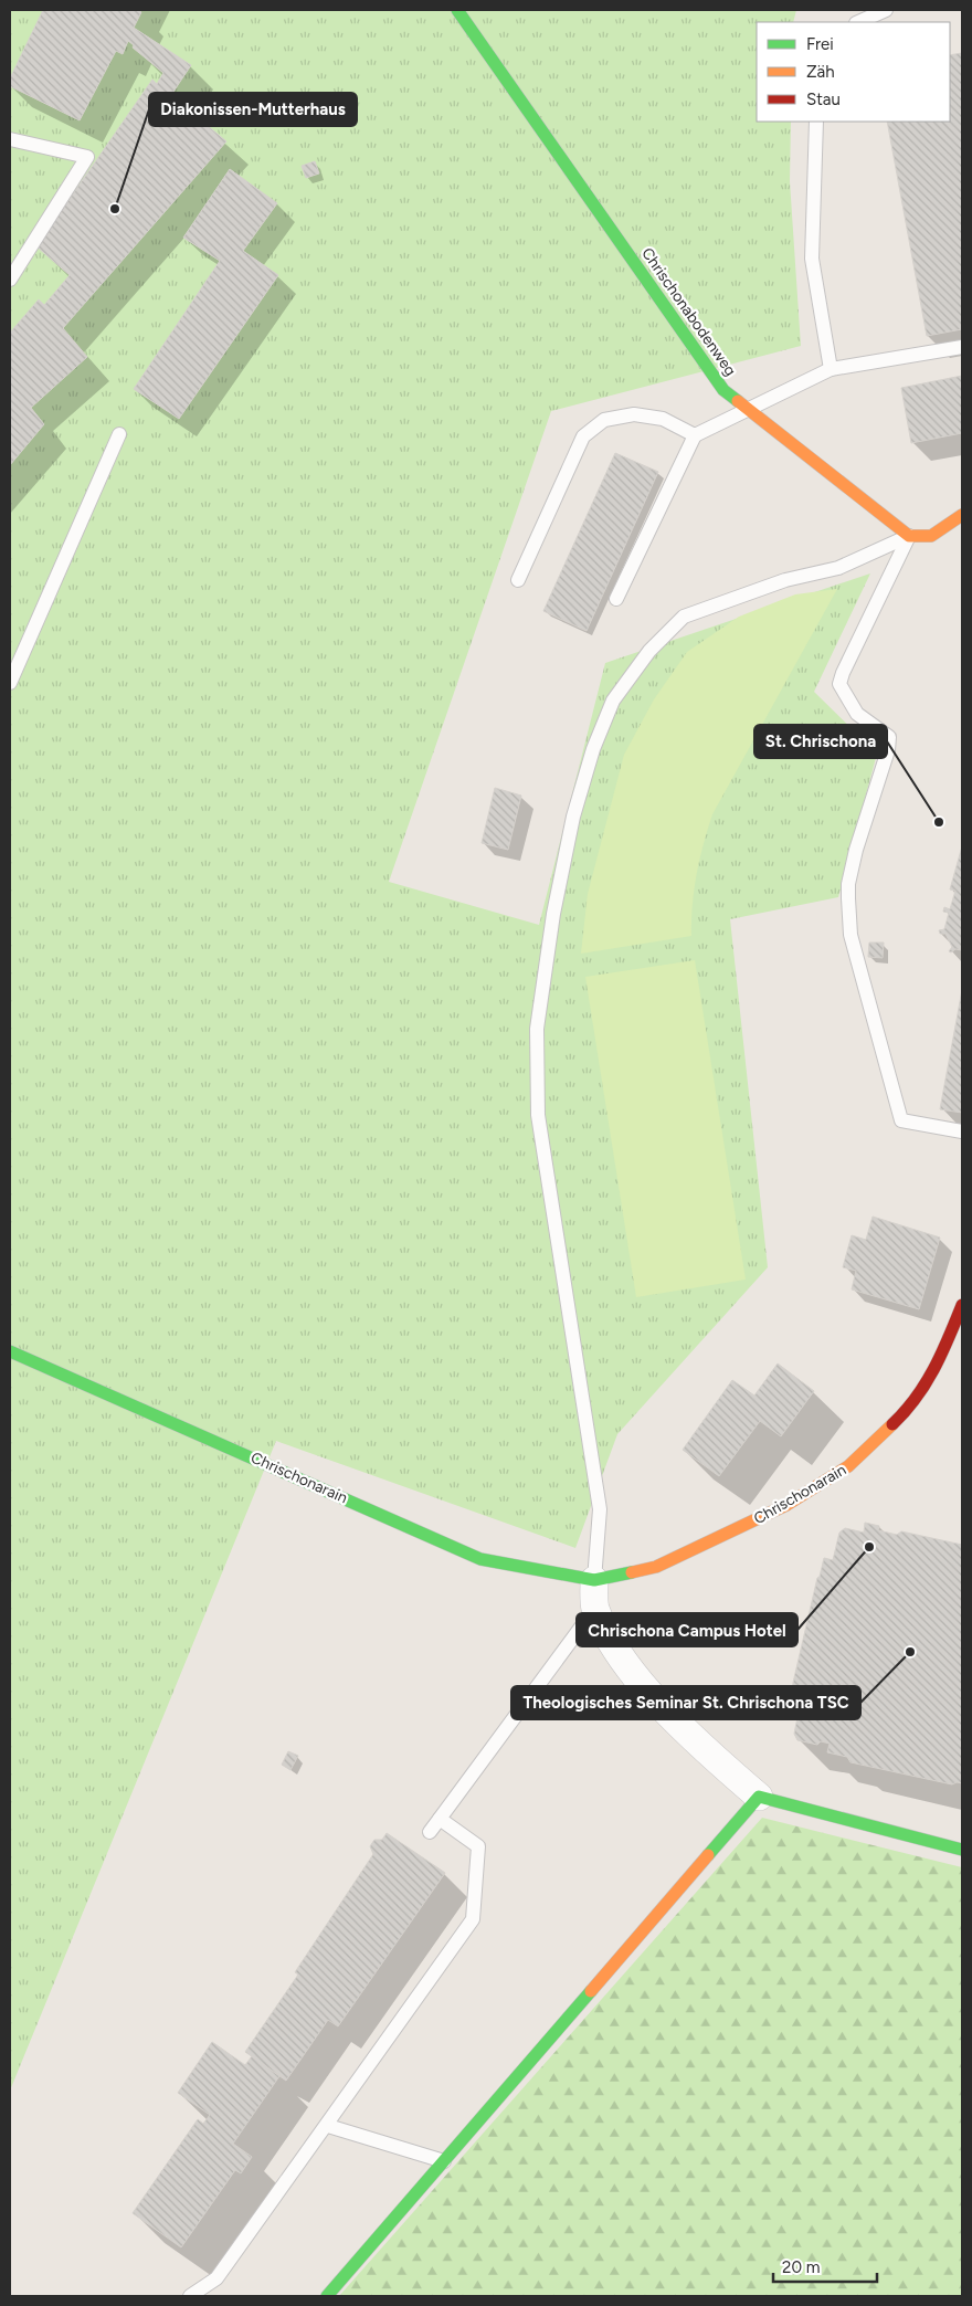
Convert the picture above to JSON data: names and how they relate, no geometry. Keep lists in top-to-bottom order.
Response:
{
  "streets": {
    "street": ["Chrischonabodenweg", "Chrischonarain"]
  },
  "places": [
    "Diakonissen-Mutterhaus",
    "St. Chrischona",
    "Chrischona Campus Hotel",
    "Theologisches Seminar St. Chrischona TSC"
  ],
  "legend": ["Frei", "Zäh", "Stau"],
  "scale_bar": "20 m"
}
